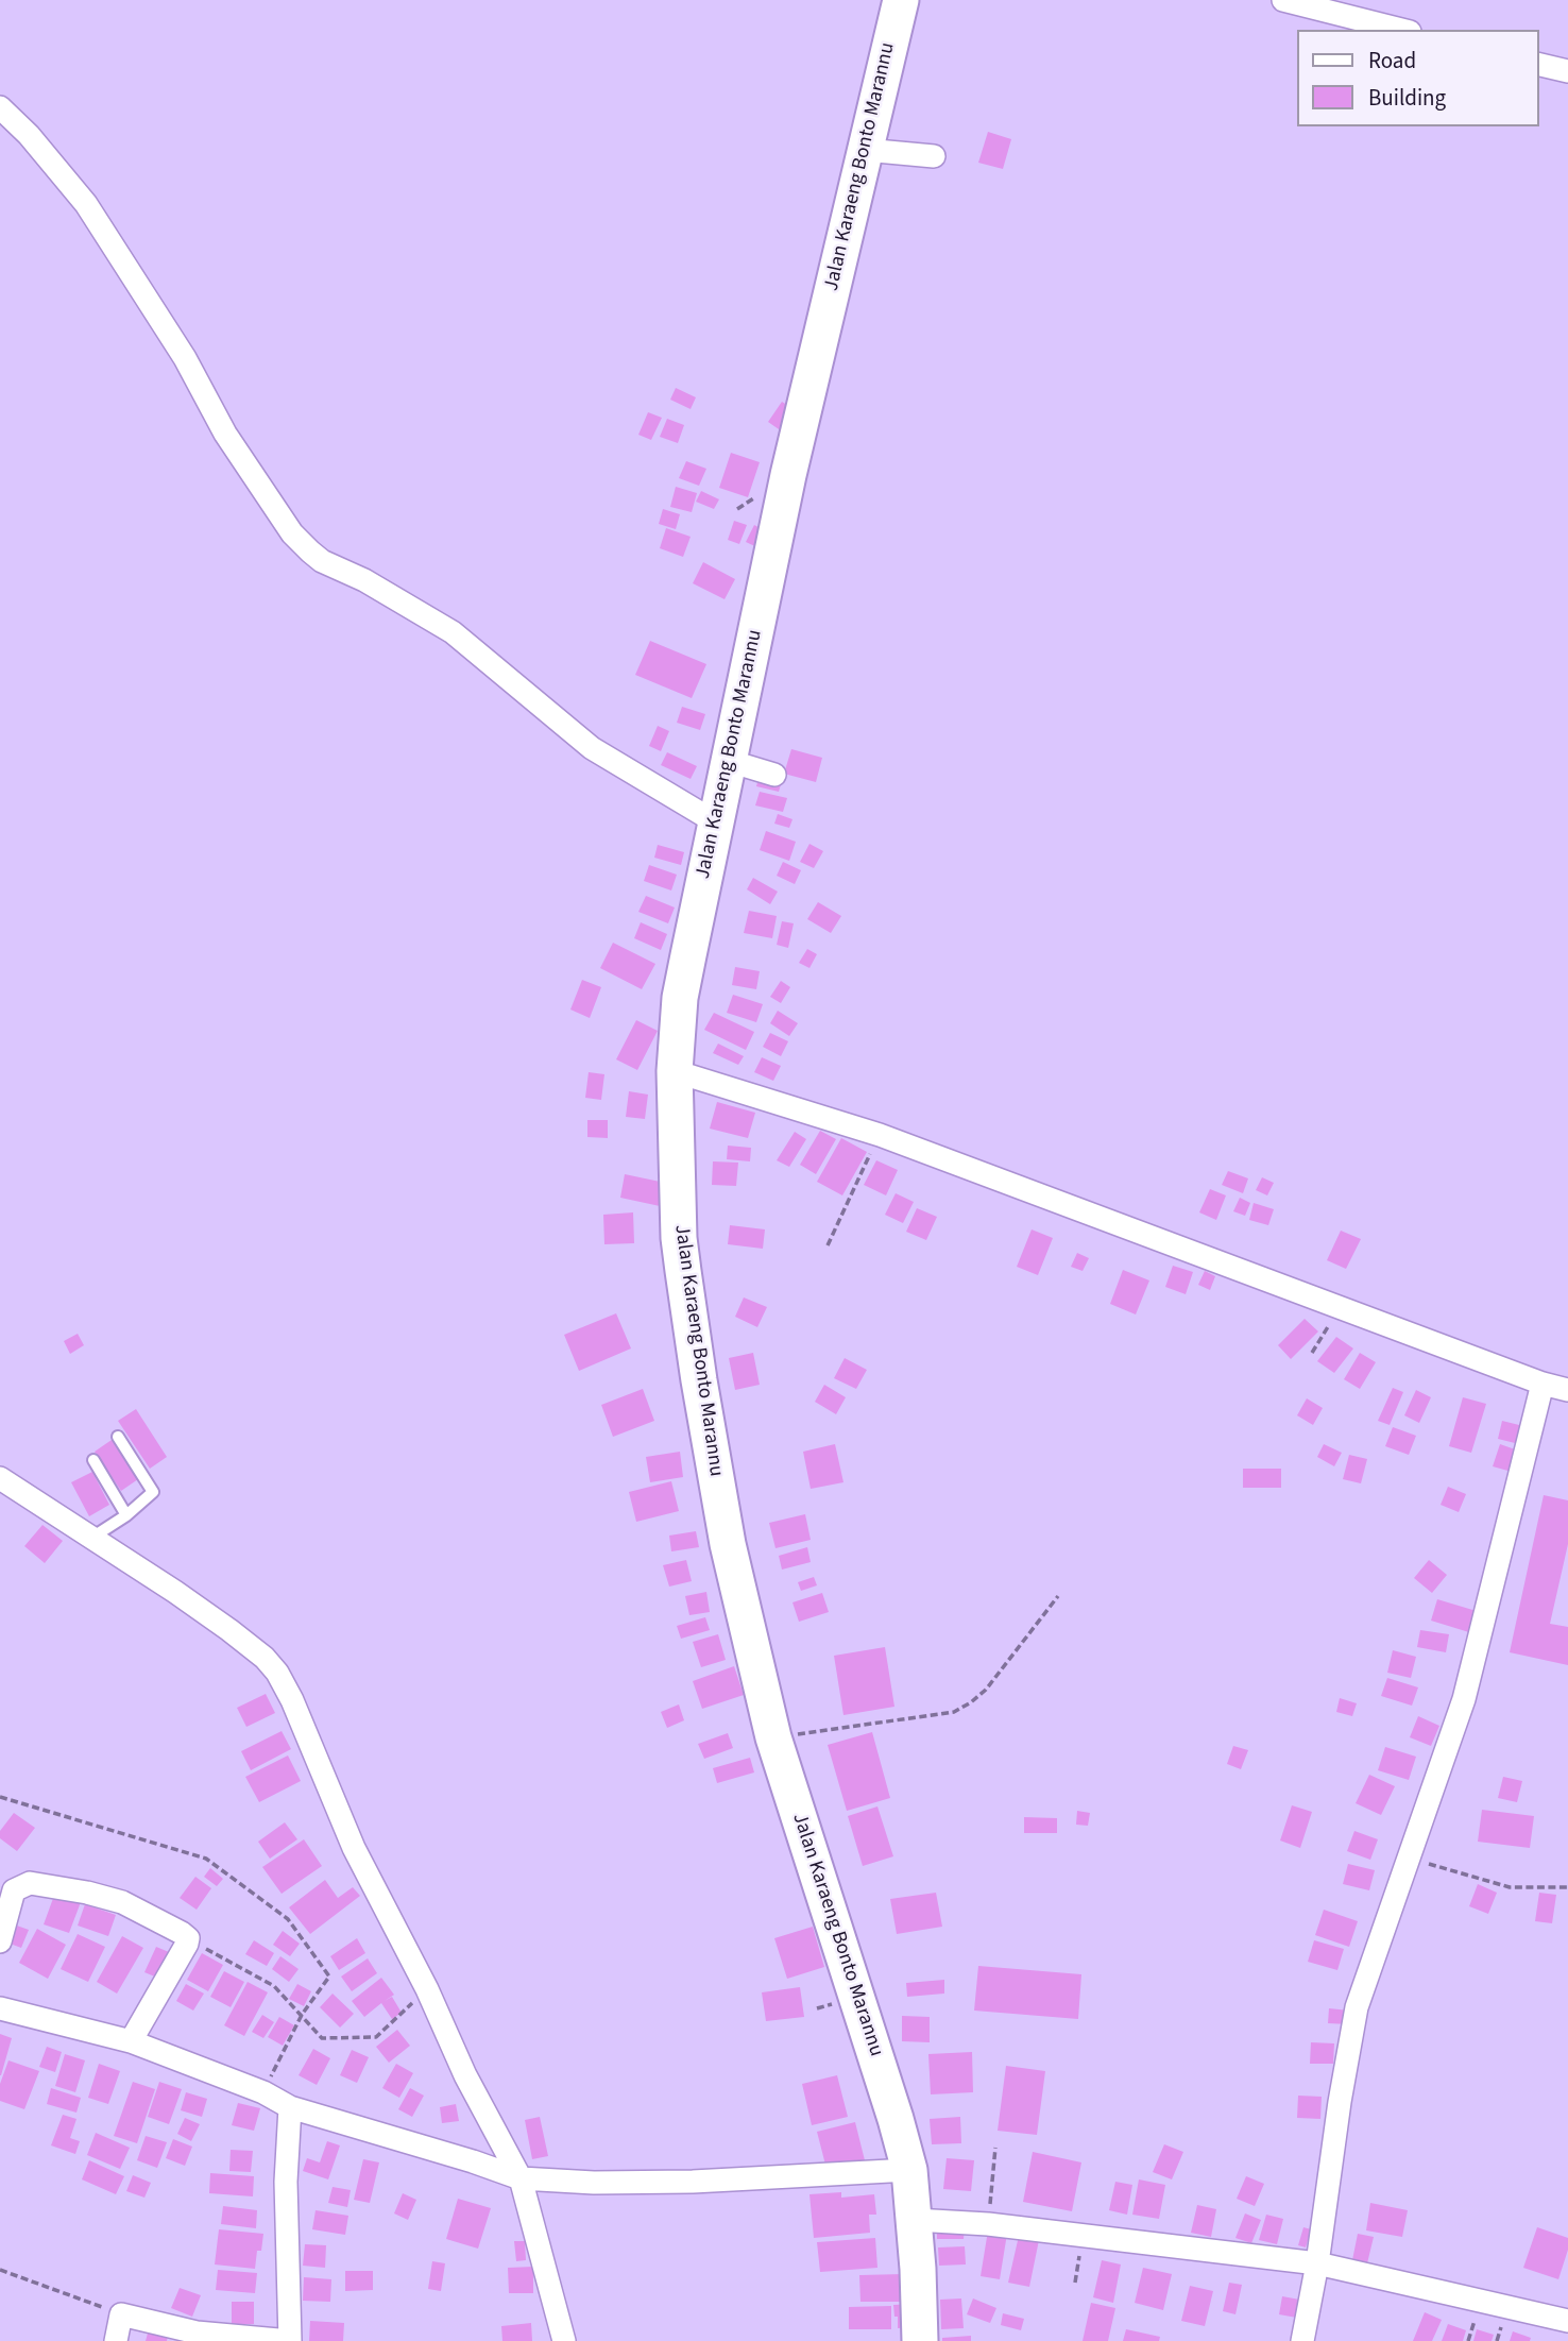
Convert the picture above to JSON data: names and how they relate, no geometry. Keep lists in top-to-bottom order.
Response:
{
  "streets": {
    "main road": ["Jalan Karaeng Bonto Marannu"]
  },
  "legend": ["Road", "Building"]
}
